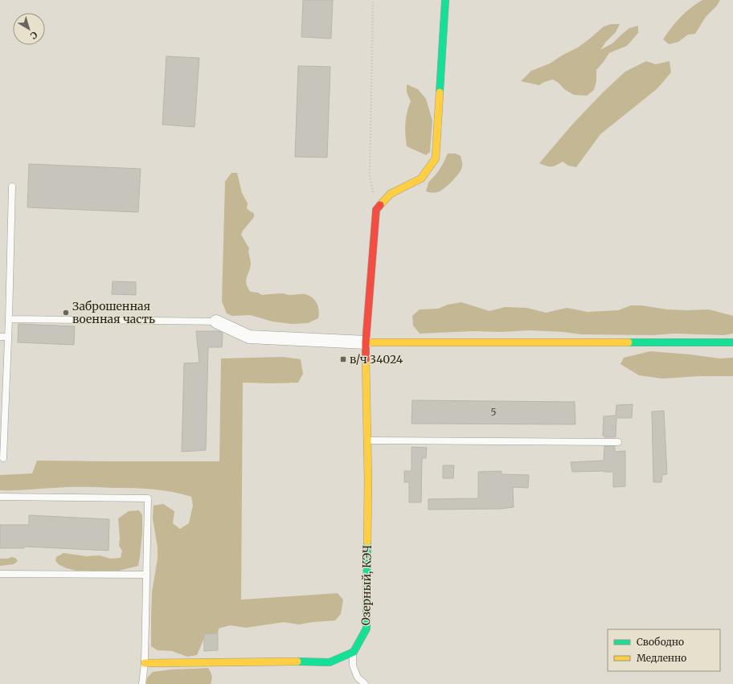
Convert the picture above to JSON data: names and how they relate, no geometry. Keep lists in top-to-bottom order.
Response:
{
  "streets": {
    "street": ["Озерный, КЭЧ"]
  },
  "places": {
    "other": ["Заброшенная военная часть"],
    "transit": ["в/ч 34024"]
  },
  "house_numbers": ["5"],
  "legend": ["Свободно", "Медленно"],
  "north": "bottom right"
}
